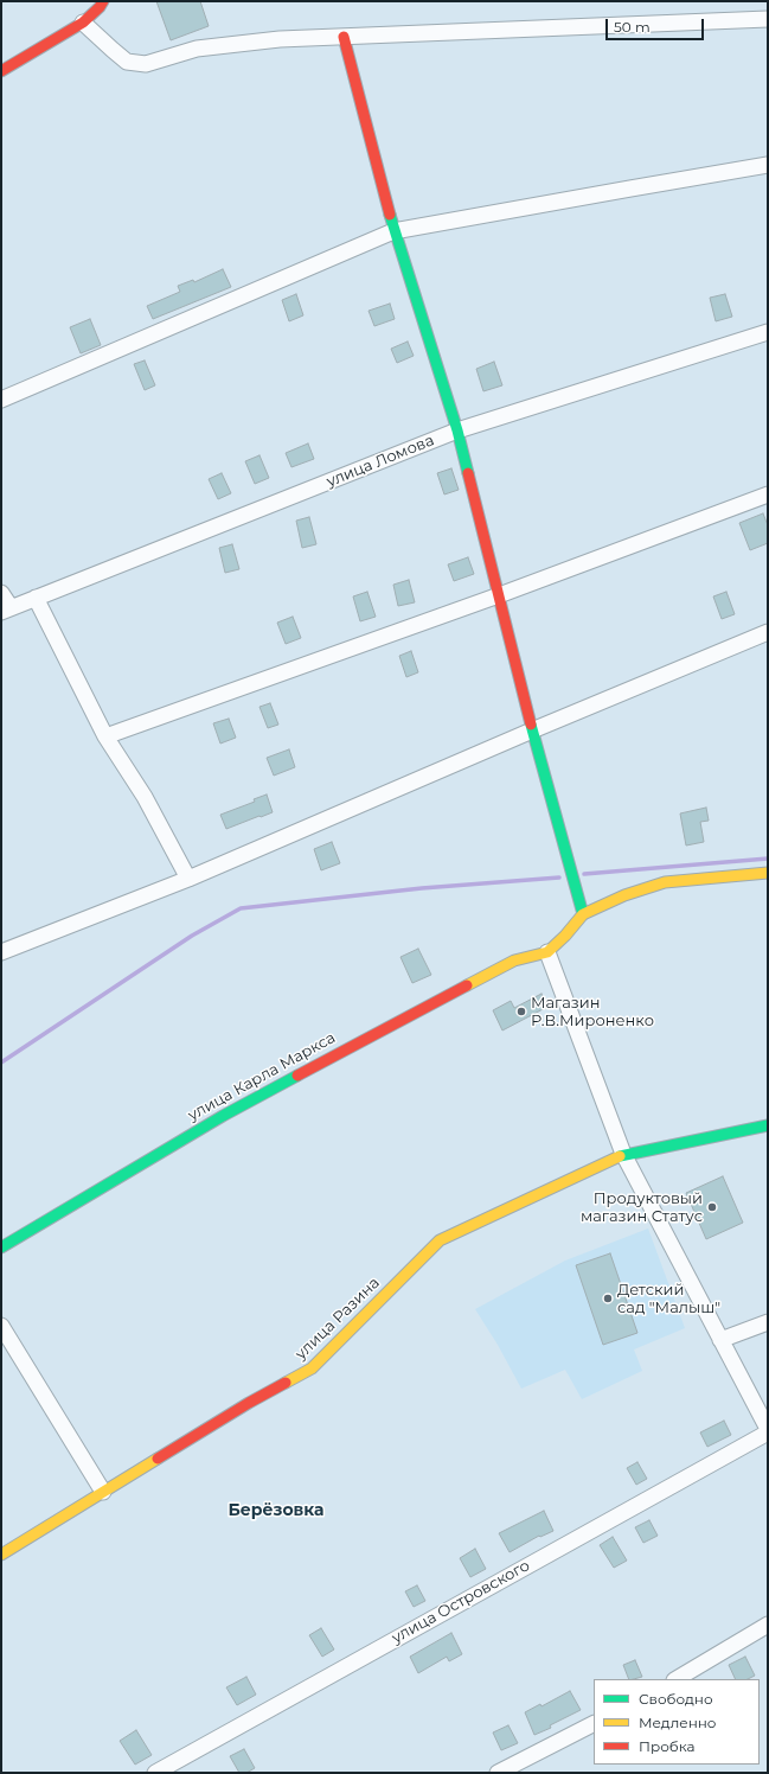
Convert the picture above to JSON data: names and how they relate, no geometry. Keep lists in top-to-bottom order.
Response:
{
  "streets": {
    "street": [
      "улица Ломова",
      "улица Карла Маркса",
      "улица Разина",
      "улица Островского"
    ]
  },
  "districts": ["Берёзовка"],
  "places": ["Магазин Р.В.Мироненко", "Продуктовый магазин Статус", "Детский сад \"Малыш\""],
  "legend": ["Свободно", "Медленно", "Пробка"],
  "scale_bar": "50 m"
}
